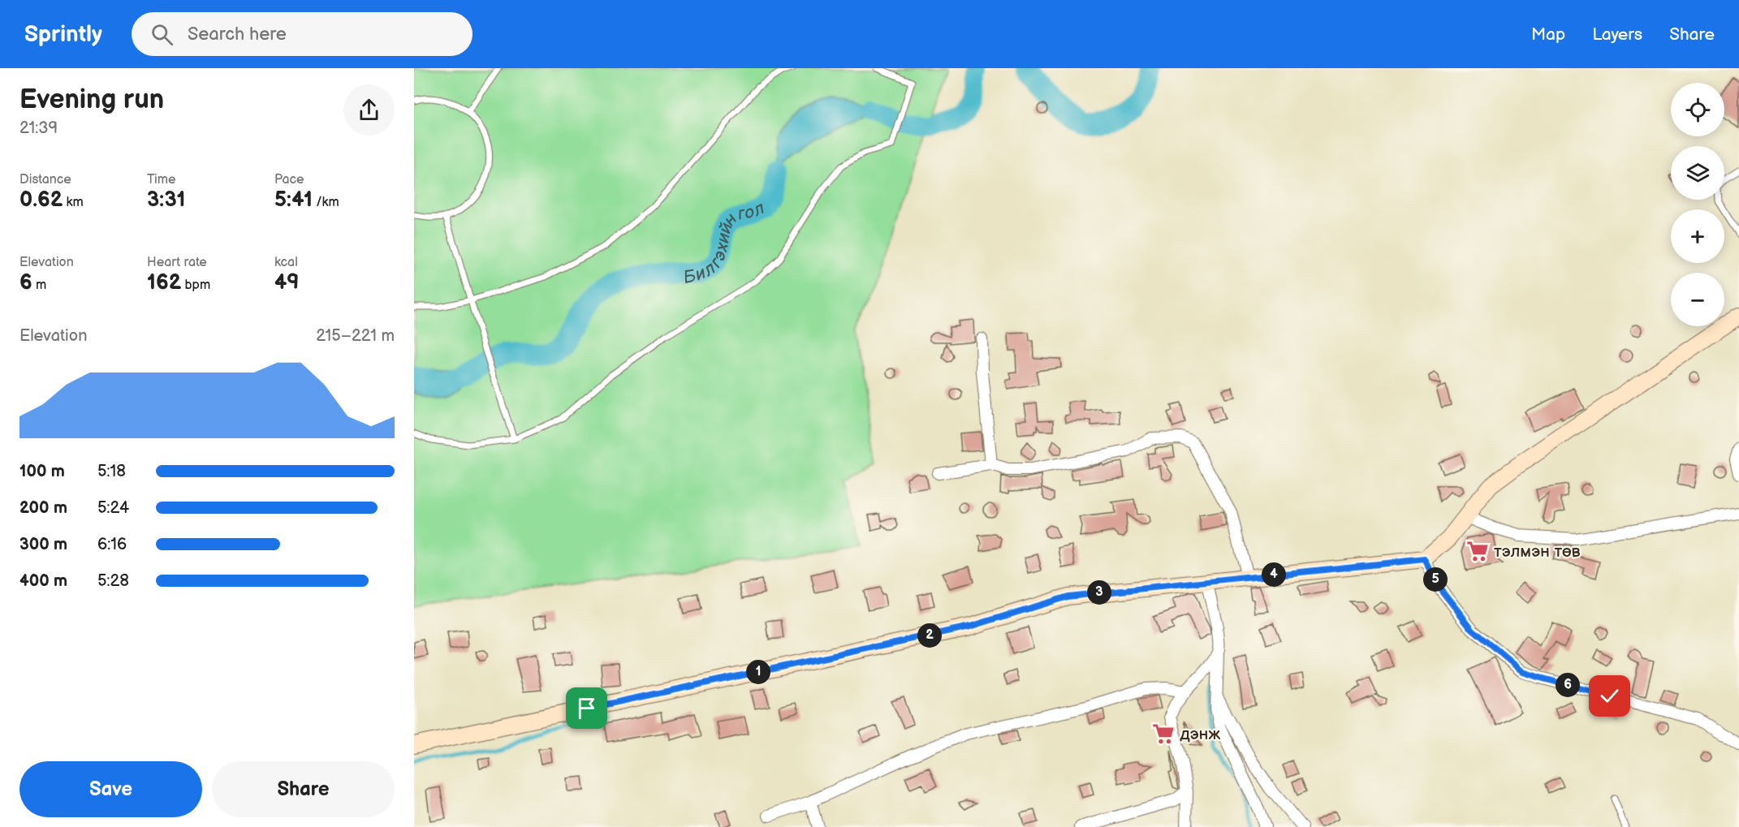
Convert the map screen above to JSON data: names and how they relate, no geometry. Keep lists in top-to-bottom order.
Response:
{
  "water": ["Билгэхийн гол"],
  "places": {
    "supermarket": ["тэлмэн төв", "дэнж"]
  },
  "page": {
    "header": "Sprintly",
    "search": "Search here",
    "nav": ["Map", "Layers", "Share"],
    "heading": ["Evening run", "21:39"],
    "map_buttons": ["+", "−"],
    "stats": [
      ["Distance", "0.62 km"],
      ["Time", "3:31"],
      ["Pace", "5:41 /km"],
      ["Elevation", "6 m"],
      ["Heart rate", "162 bpm"],
      ["kcal", "49"]
    ],
    "chart": ["Elevation", "215–221 m"],
    "list": [
      {
        "name": "100 m",
        "note": "5:18"
      },
      {
        "name": "200 m",
        "note": "5:24"
      },
      {
        "name": "300 m",
        "note": "6:16"
      },
      {
        "name": "400 m",
        "note": "5:28"
      }
    ],
    "pins": [
      "4",
      "5",
      "3",
      "2",
      "1",
      "6"
    ],
    "buttons": ["Save", "Share"]
  }
}
